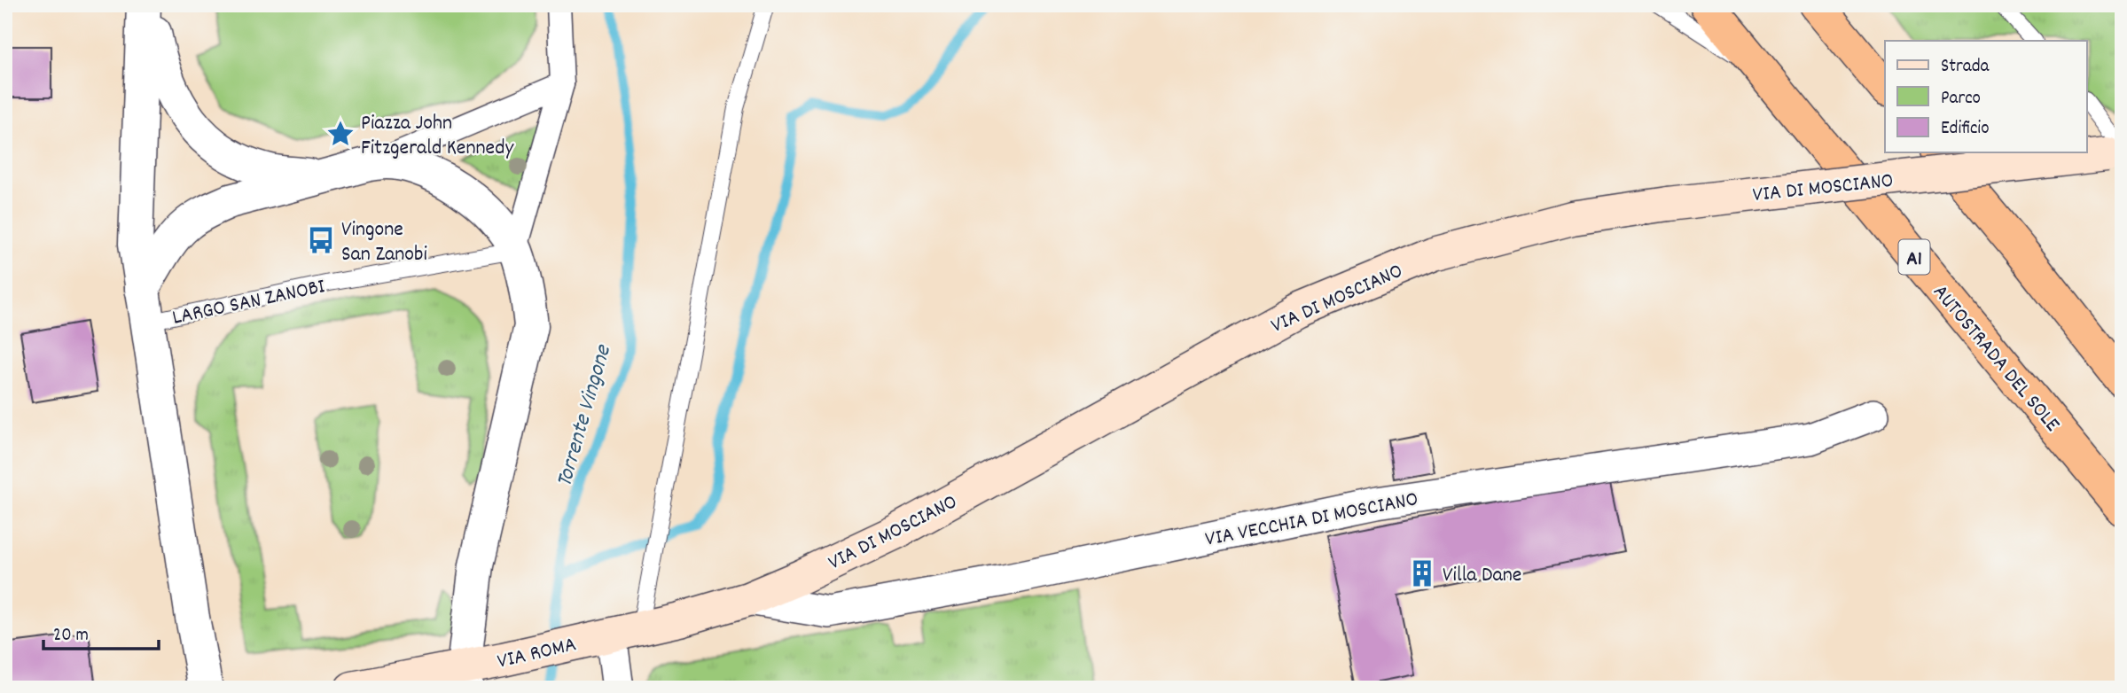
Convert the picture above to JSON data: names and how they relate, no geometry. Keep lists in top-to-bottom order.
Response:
{
  "streets": {
    "highway": ["A1", "AUTOSTRADA DEL SOLE"],
    "main road": ["VIA DI MOSCIANO", "VIA ROMA"],
    "street": ["LARGO SAN ZANOBI", "VIA VECCHIA DI MOSCIANO"]
  },
  "crossings": [
    ["VIA DI MOSCIANO", "VIA VECCHIA DI MOSCIANO"],
    ["VIA DI MOSCIANO", "VIA ROMA"]
  ],
  "water": ["Torrente Vingone"],
  "places": {
    "place": ["Piazza John Fitzgerald Kennedy"],
    "bus stop": ["Vingone San Zanobi"],
    "building": ["Villa Dane"]
  },
  "legend": ["Strada", "Parco", "Edificio"],
  "scale_bar": "20 m"
}
